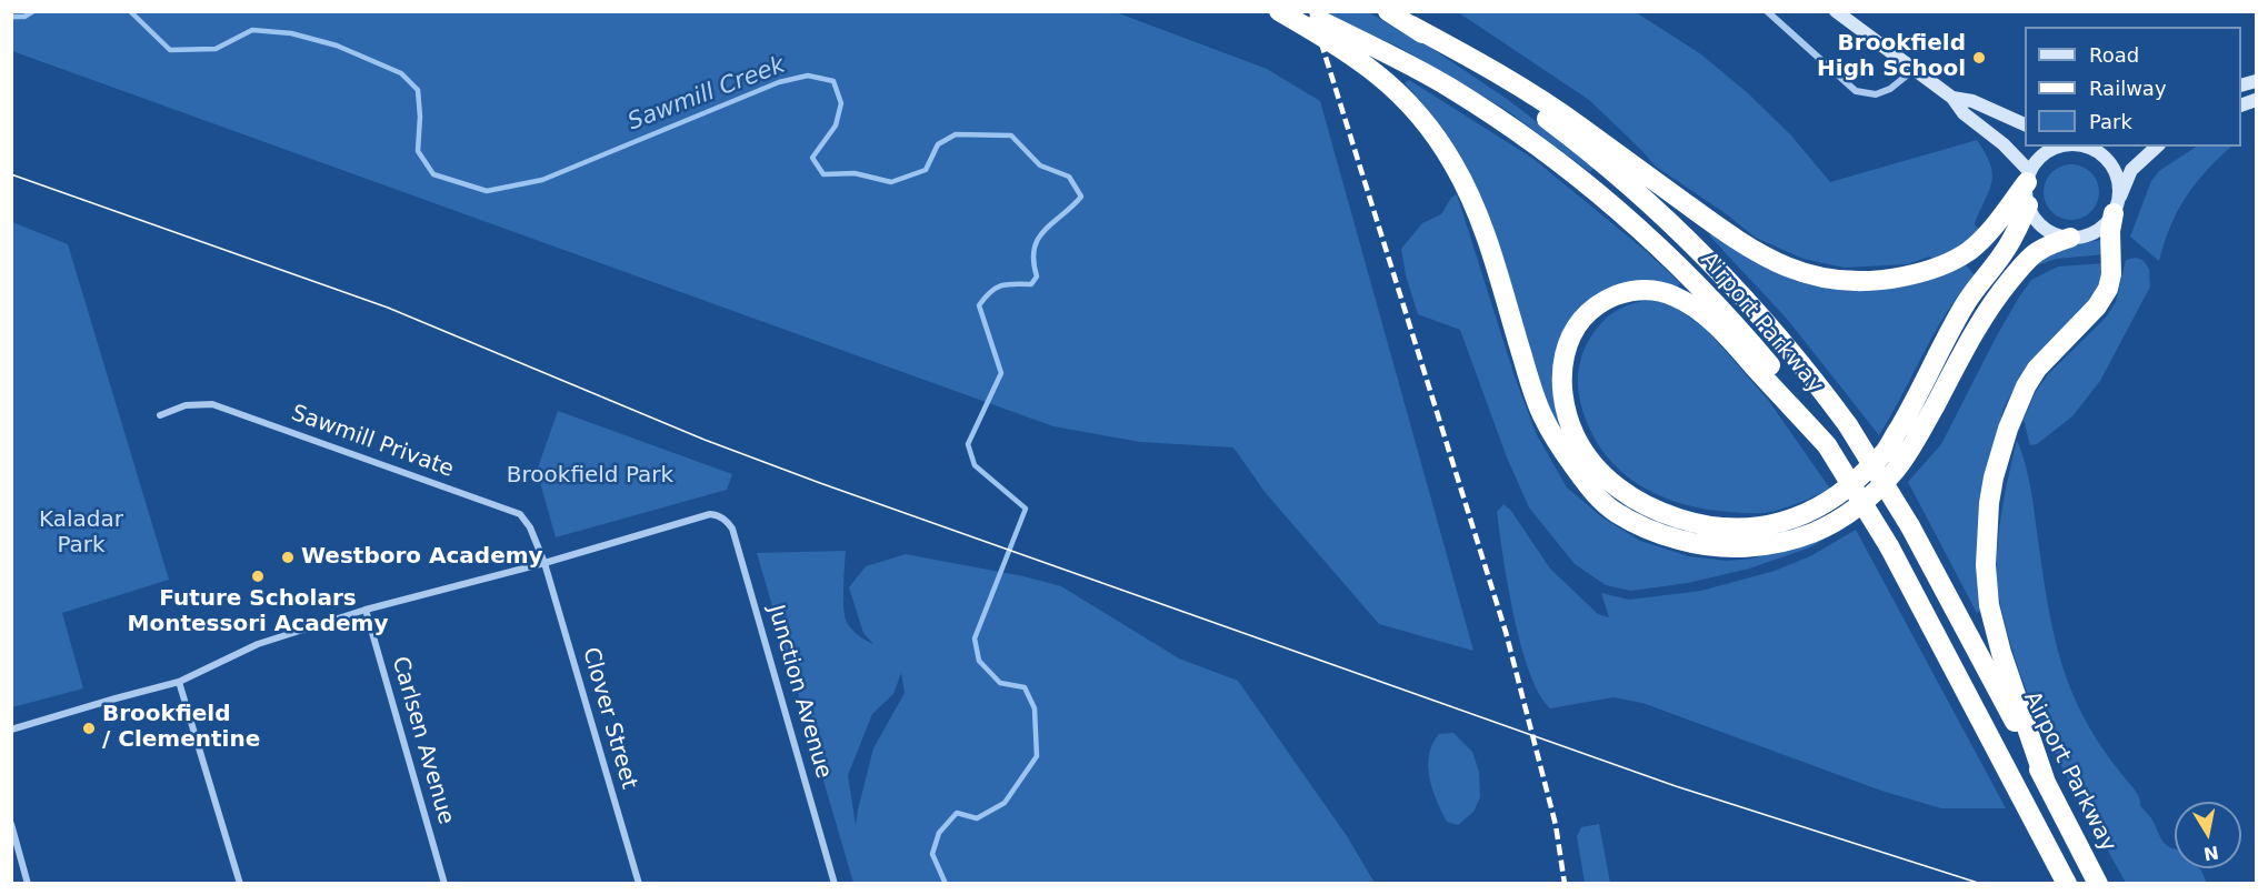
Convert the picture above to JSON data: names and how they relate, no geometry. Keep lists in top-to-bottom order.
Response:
{
  "streets": {
    "highway": ["Airport Parkway"],
    "street": [
      "Sawmill Private",
      "Junction Avenue",
      "Clover Street",
      "Carlsen Avenue"
    ]
  },
  "crossings": [
    ["Sawmill Private", "Junction Avenue"],
    ["Sawmill Private", "Clover Street"],
    ["Junction Avenue", "Clover Street"]
  ],
  "water": ["Sawmill Creek"],
  "parks": ["Brookfield Park", "Kaladar Park"],
  "places": [
    "Brookfield High School",
    "Westboro Academy",
    "Future Scholars Montessori Academy",
    "Brookfield / Clementine"
  ],
  "legend": ["Road", "Railway", "Park"],
  "north": "bottom"
}
